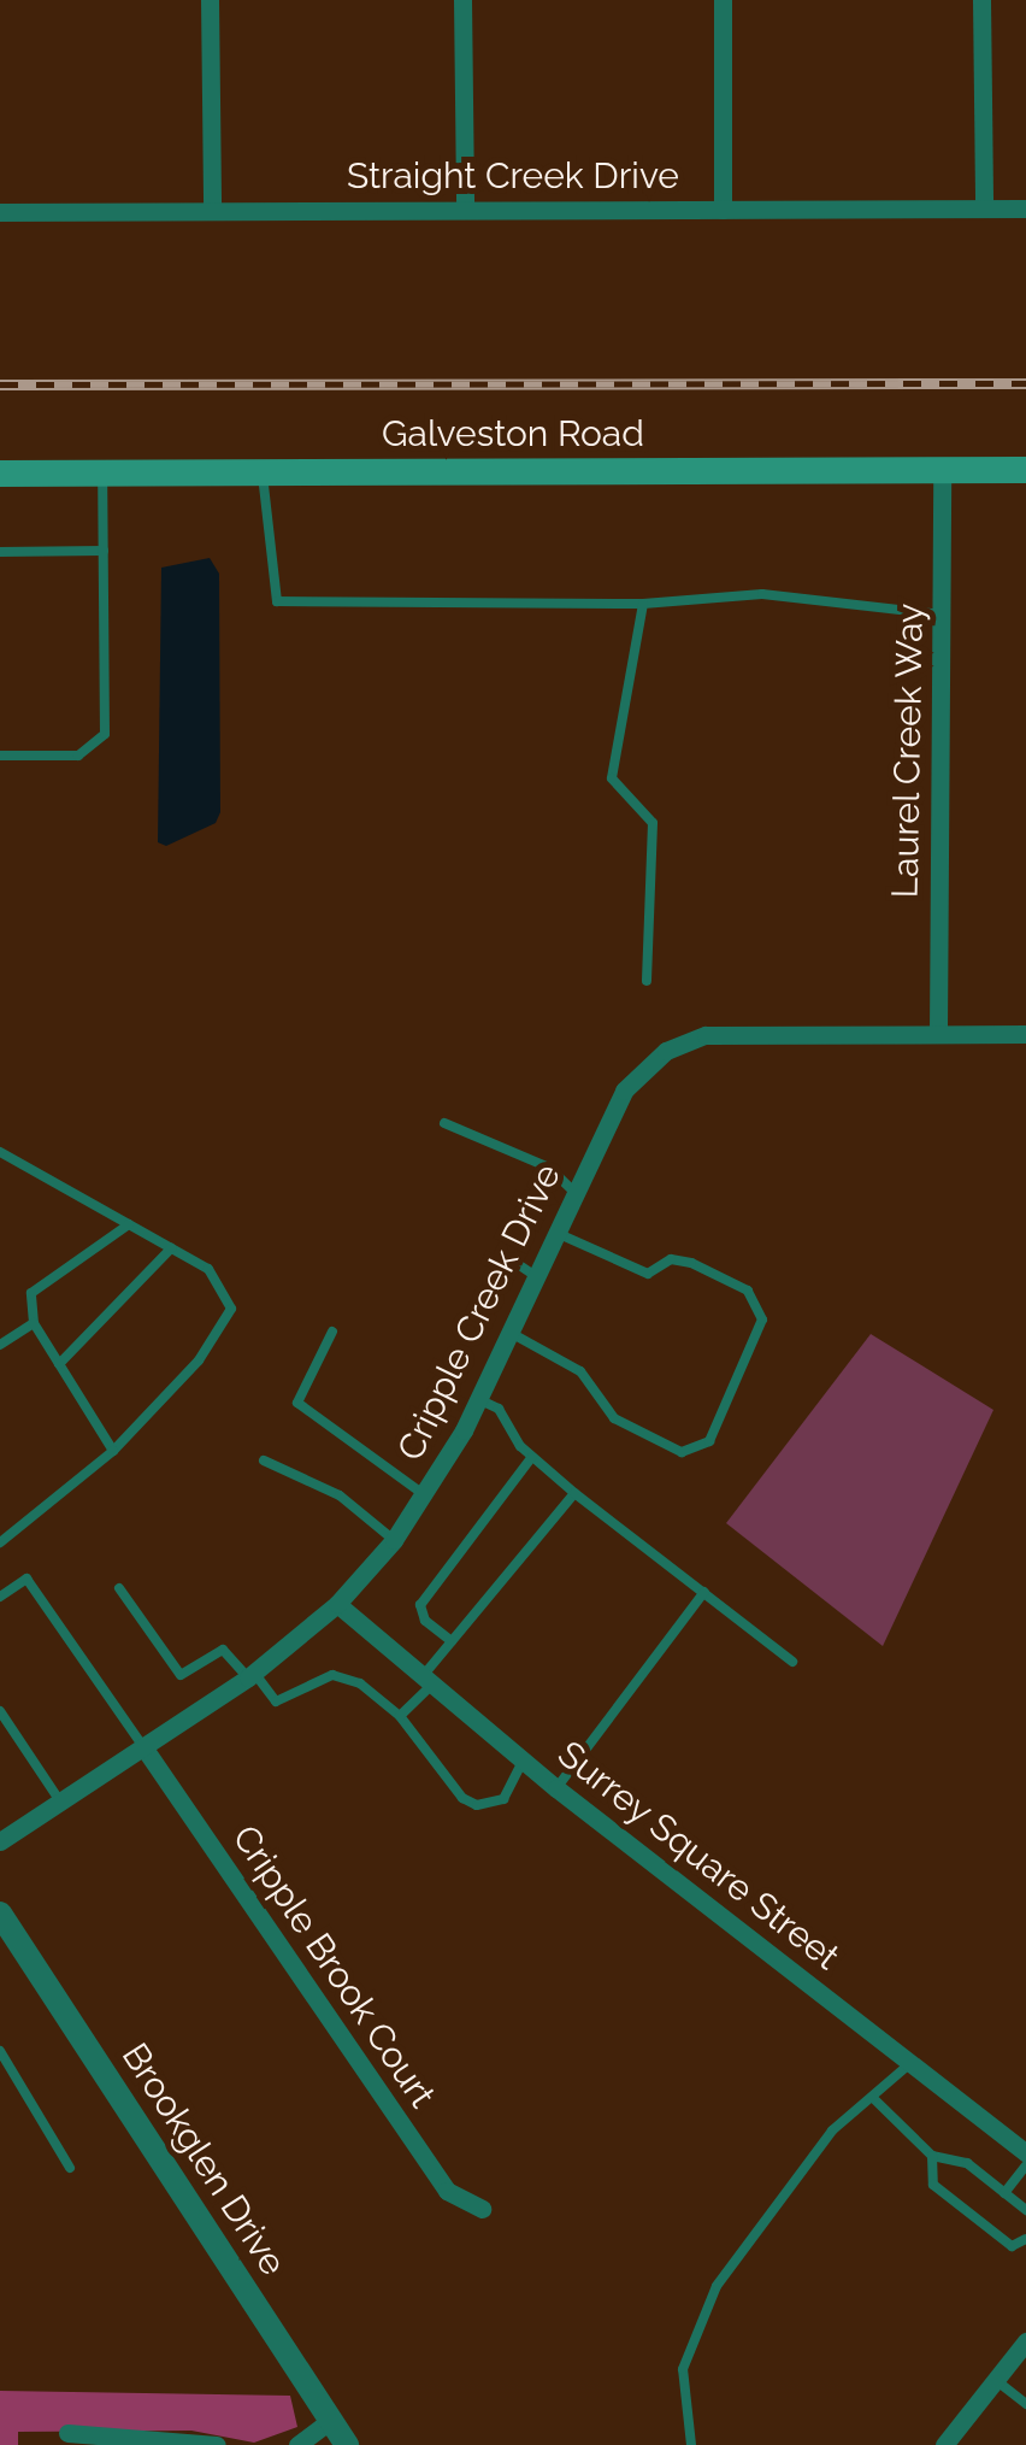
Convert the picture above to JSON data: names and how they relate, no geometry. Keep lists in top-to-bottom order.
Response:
{
  "streets": {
    "main road": ["Galveston Road"],
    "street": [
      "Straight Creek Drive",
      "Laurel Creek Way",
      "Cripple Creek Drive",
      "Surrey Square Street",
      "Cripple Brook Court",
      "Brookglen Drive"
    ]
  },
  "crossings": [
    ["Galveston Road", "Laurel Creek Way"],
    ["Laurel Creek Way", "Cripple Creek Drive"],
    ["Cripple Creek Drive", "Surrey Square Street"],
    ["Cripple Creek Drive", "Cripple Brook Court"]
  ]
}
